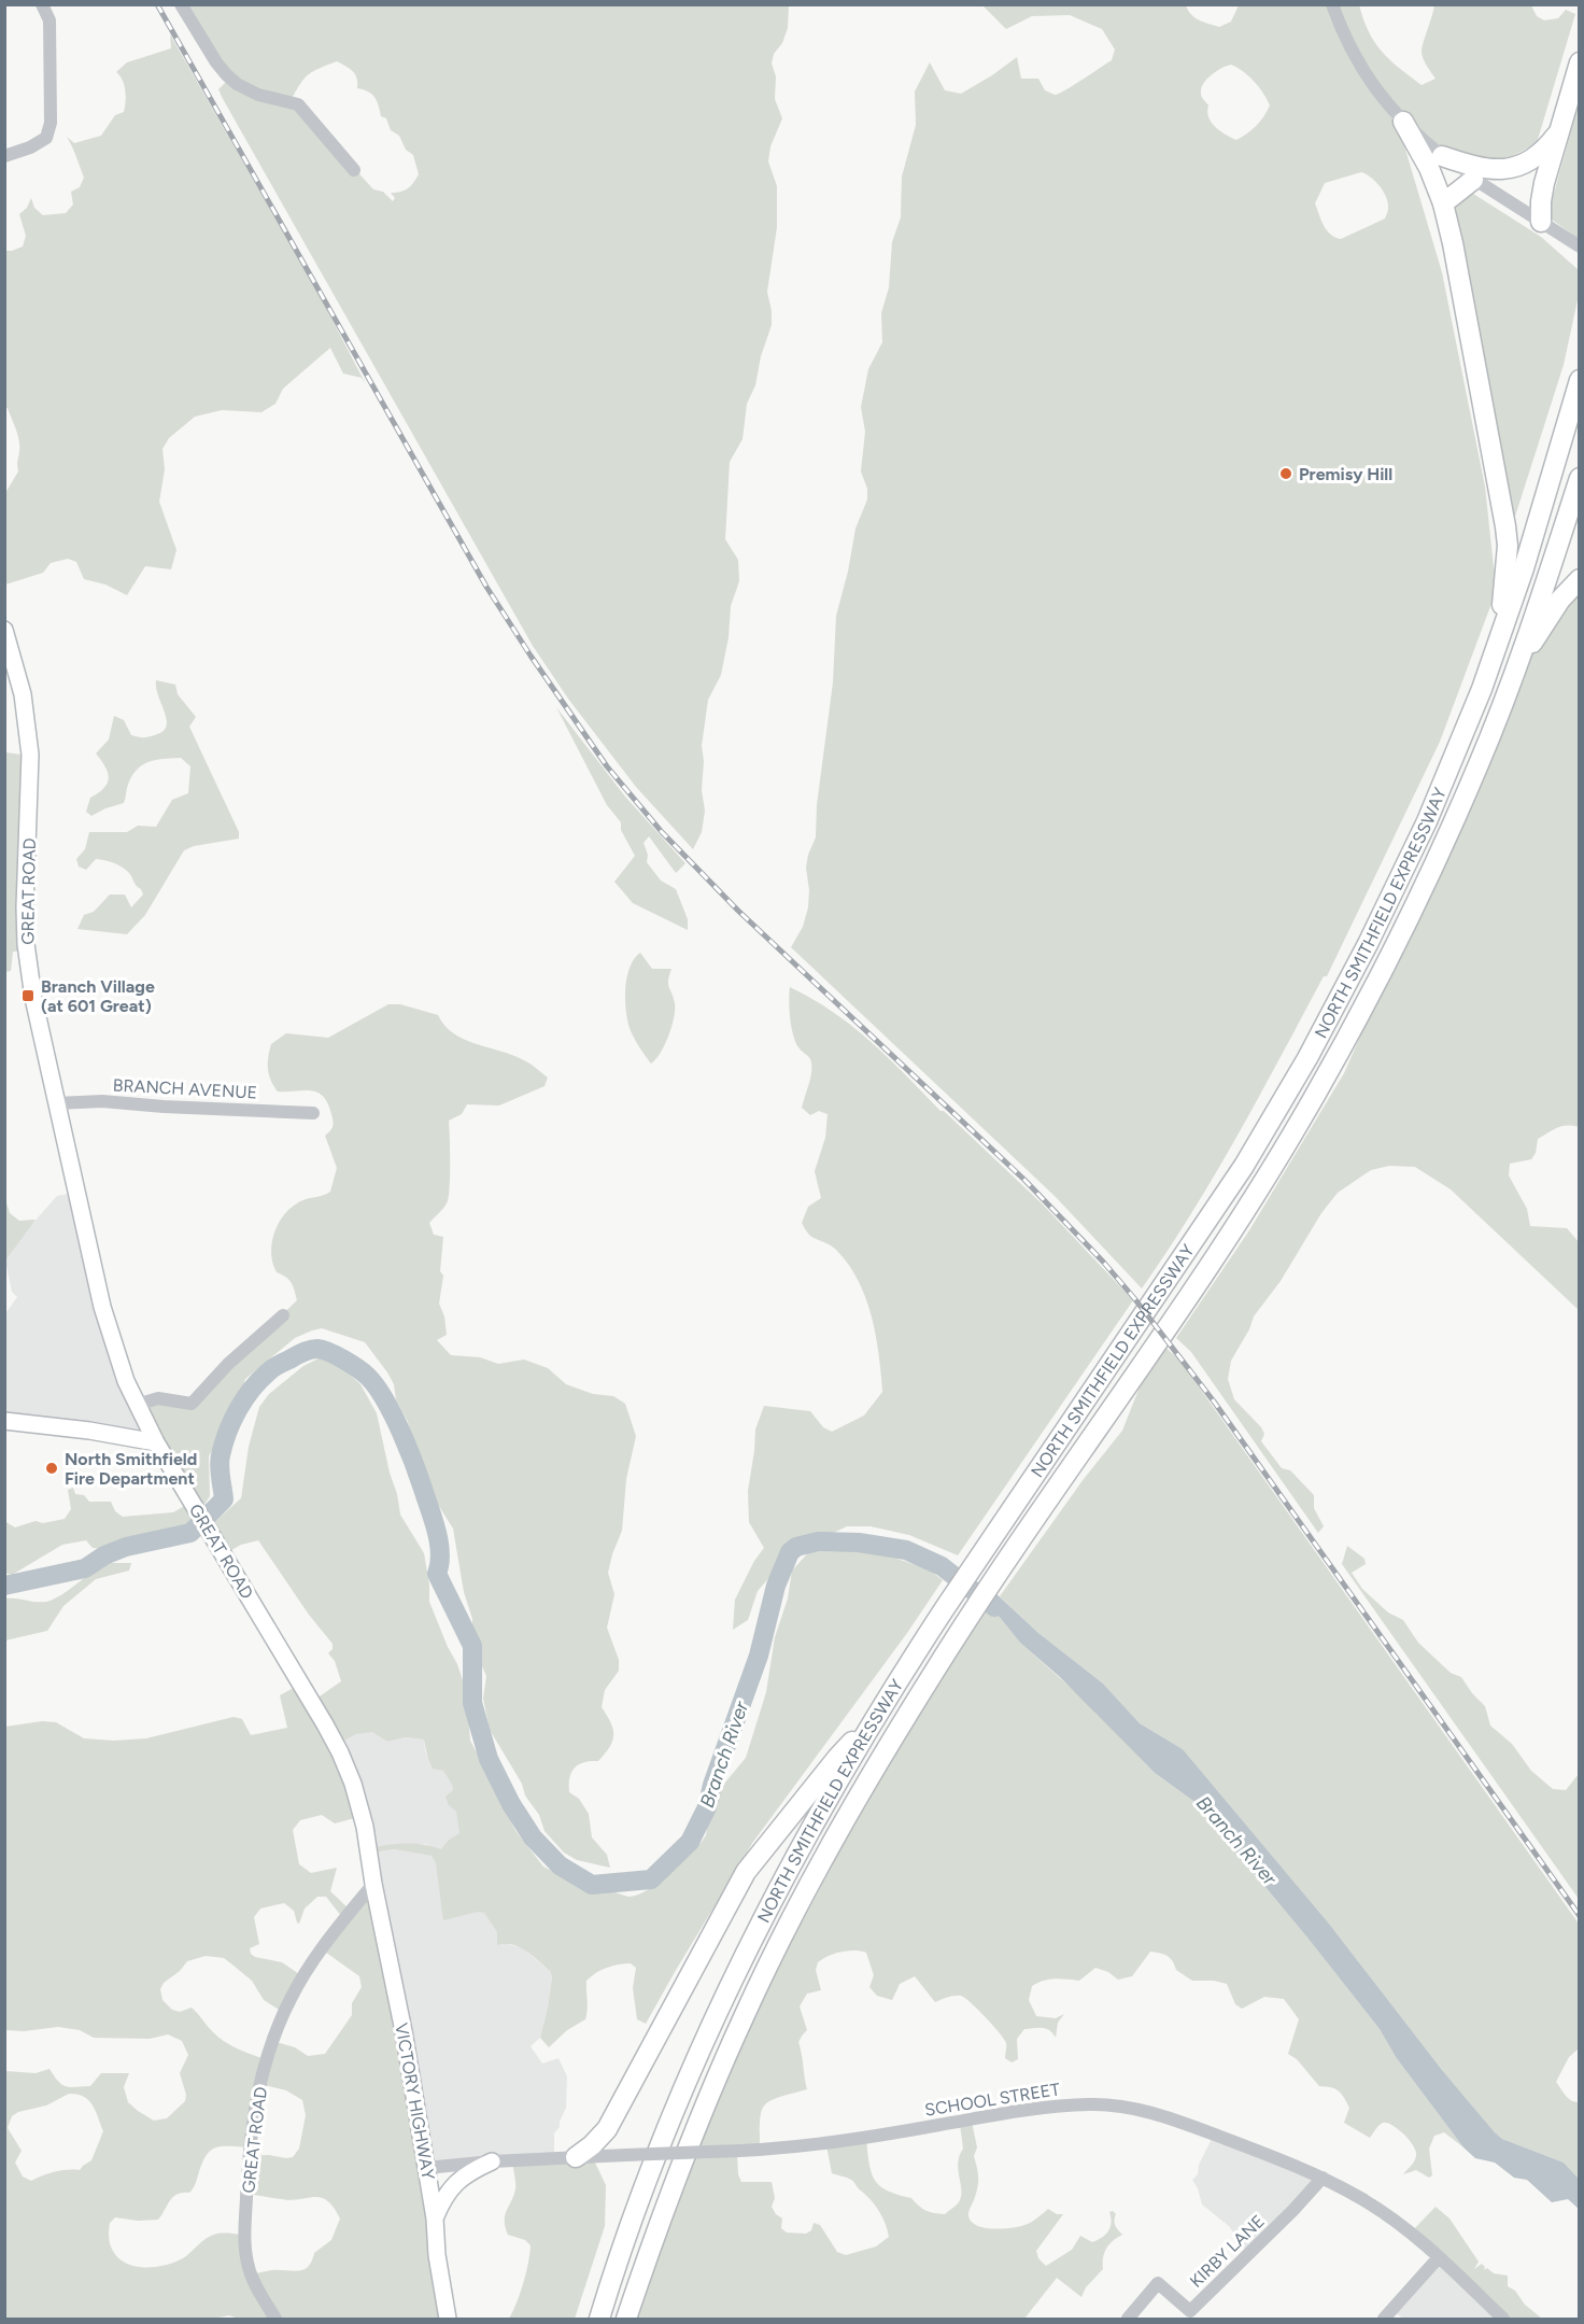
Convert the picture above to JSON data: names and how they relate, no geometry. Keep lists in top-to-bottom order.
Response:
{
  "streets": {
    "highway": ["NORTH SMITHFIELD EXPRESSWAY"],
    "main road": ["GREAT ROAD", "VICTORY HIGHWAY"],
    "street": ["BRANCH AVENUE", "SCHOOL STREET", "KIRBY LANE"]
  },
  "crossings": [
    ["GREAT ROAD", "BRANCH AVENUE"],
    ["GREAT ROAD", "VICTORY HIGHWAY"],
    ["SCHOOL STREET", "VICTORY HIGHWAY"],
    ["SCHOOL STREET", "KIRBY LANE"]
  ],
  "water": ["Branch River"],
  "places": {
    "other": ["Premisy Hill", "North Smithfield Fire Department"],
    "transit": ["Branch Village (at 601 Great)"]
  }
}
